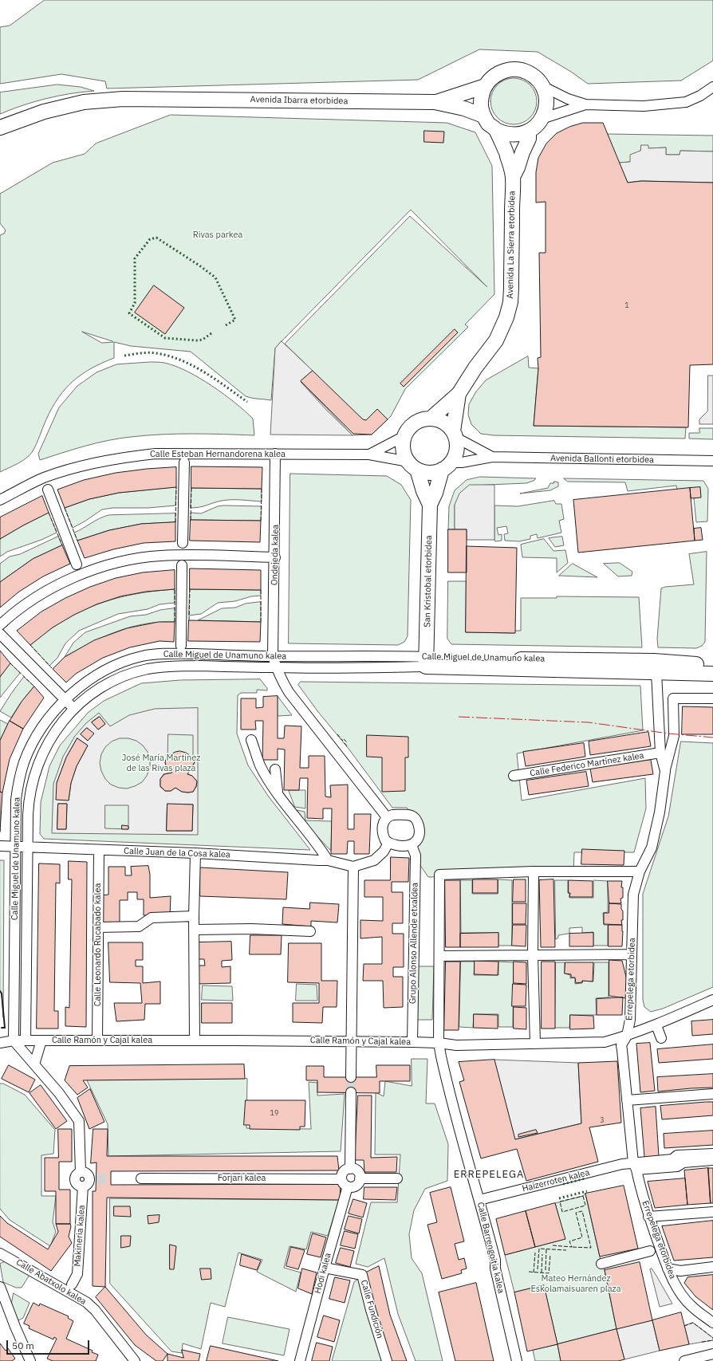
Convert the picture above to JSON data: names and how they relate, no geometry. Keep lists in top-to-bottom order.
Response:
{
  "streets": {
    "street": [
      "Avenida Ibarra etorbidea",
      "Avenida La Sierra etorbidea",
      "Calle Esteban Hernandorena kalea",
      "Avenida Ballonti etorbidea",
      "Ondejeda kalea",
      "San Kristobal etorbidea",
      "Calle Miguel de Unamuno kalea",
      "Calle Federico Martínez kalea",
      "Calle Juan de la Cosa kalea",
      "Grupo Alonso Allende etxaldea",
      "Calle Leonardo Rucabado kalea",
      "Errepelega etorbidea",
      "Calle Ramón y Cajal kalea",
      "Forjari kalea",
      "Haizerroten kalea",
      "Makineria kalea",
      "Calle Barrengoitia kalea",
      "Hodi kalea",
      "Calle Abatxolo kalea",
      "Calle Fundición"
    ]
  },
  "crossings": [
    ["Avenida Ibarra etorbidea", "Avenida La Sierra etorbidea"],
    ["Avenida La Sierra etorbidea", "Calle Esteban Hernandorena kalea"],
    ["Avenida La Sierra etorbidea", "Avenida Ballonti etorbidea"],
    ["Avenida La Sierra etorbidea", "San Kristobal etorbidea"],
    ["Calle Esteban Hernandorena kalea", "Avenida Ballonti etorbidea"],
    ["Calle Esteban Hernandorena kalea", "Ondejeda kalea"],
    ["Calle Esteban Hernandorena kalea", "San Kristobal etorbidea"],
    ["Avenida Ballonti etorbidea", "San Kristobal etorbidea"],
    ["Ondejeda kalea", "Calle Miguel de Unamuno kalea"],
    ["San Kristobal etorbidea", "Calle Miguel de Unamuno kalea"],
    ["Calle Miguel de Unamuno kalea", "Calle Juan de la Cosa kalea"],
    ["Calle Miguel de Unamuno kalea", "Errepelega etorbidea"],
    ["Calle Miguel de Unamuno kalea", "Calle Ramón y Cajal kalea"],
    ["Calle Federico Martínez kalea", "Errepelega etorbidea"],
    ["Calle Juan de la Cosa kalea", "Calle Leonardo Rucabado kalea"],
    ["Grupo Alonso Allende etxaldea", "Calle Ramón y Cajal kalea"],
    ["Calle Leonardo Rucabado kalea", "Calle Ramón y Cajal kalea"],
    ["Errepelega etorbidea", "Calle Ramón y Cajal kalea"],
    ["Errepelega etorbidea", "Haizerroten kalea"],
    ["Calle Ramón y Cajal kalea", "Calle Barrengoitia kalea"],
    ["Forjari kalea", "Hodi kalea"],
    ["Haizerroten kalea", "Calle Barrengoitia kalea"],
    ["Hodi kalea", "Calle Fundición"]
  ],
  "districts": ["ERREPELEGA"],
  "parks": ["Rivas parkea", "José María Martinez de las Rivas plaza", "Mateo Hernández Eskolamaisuaren plaza"],
  "house_numbers": ["1", "19", "3"],
  "scale_bar": "50 m"
}
